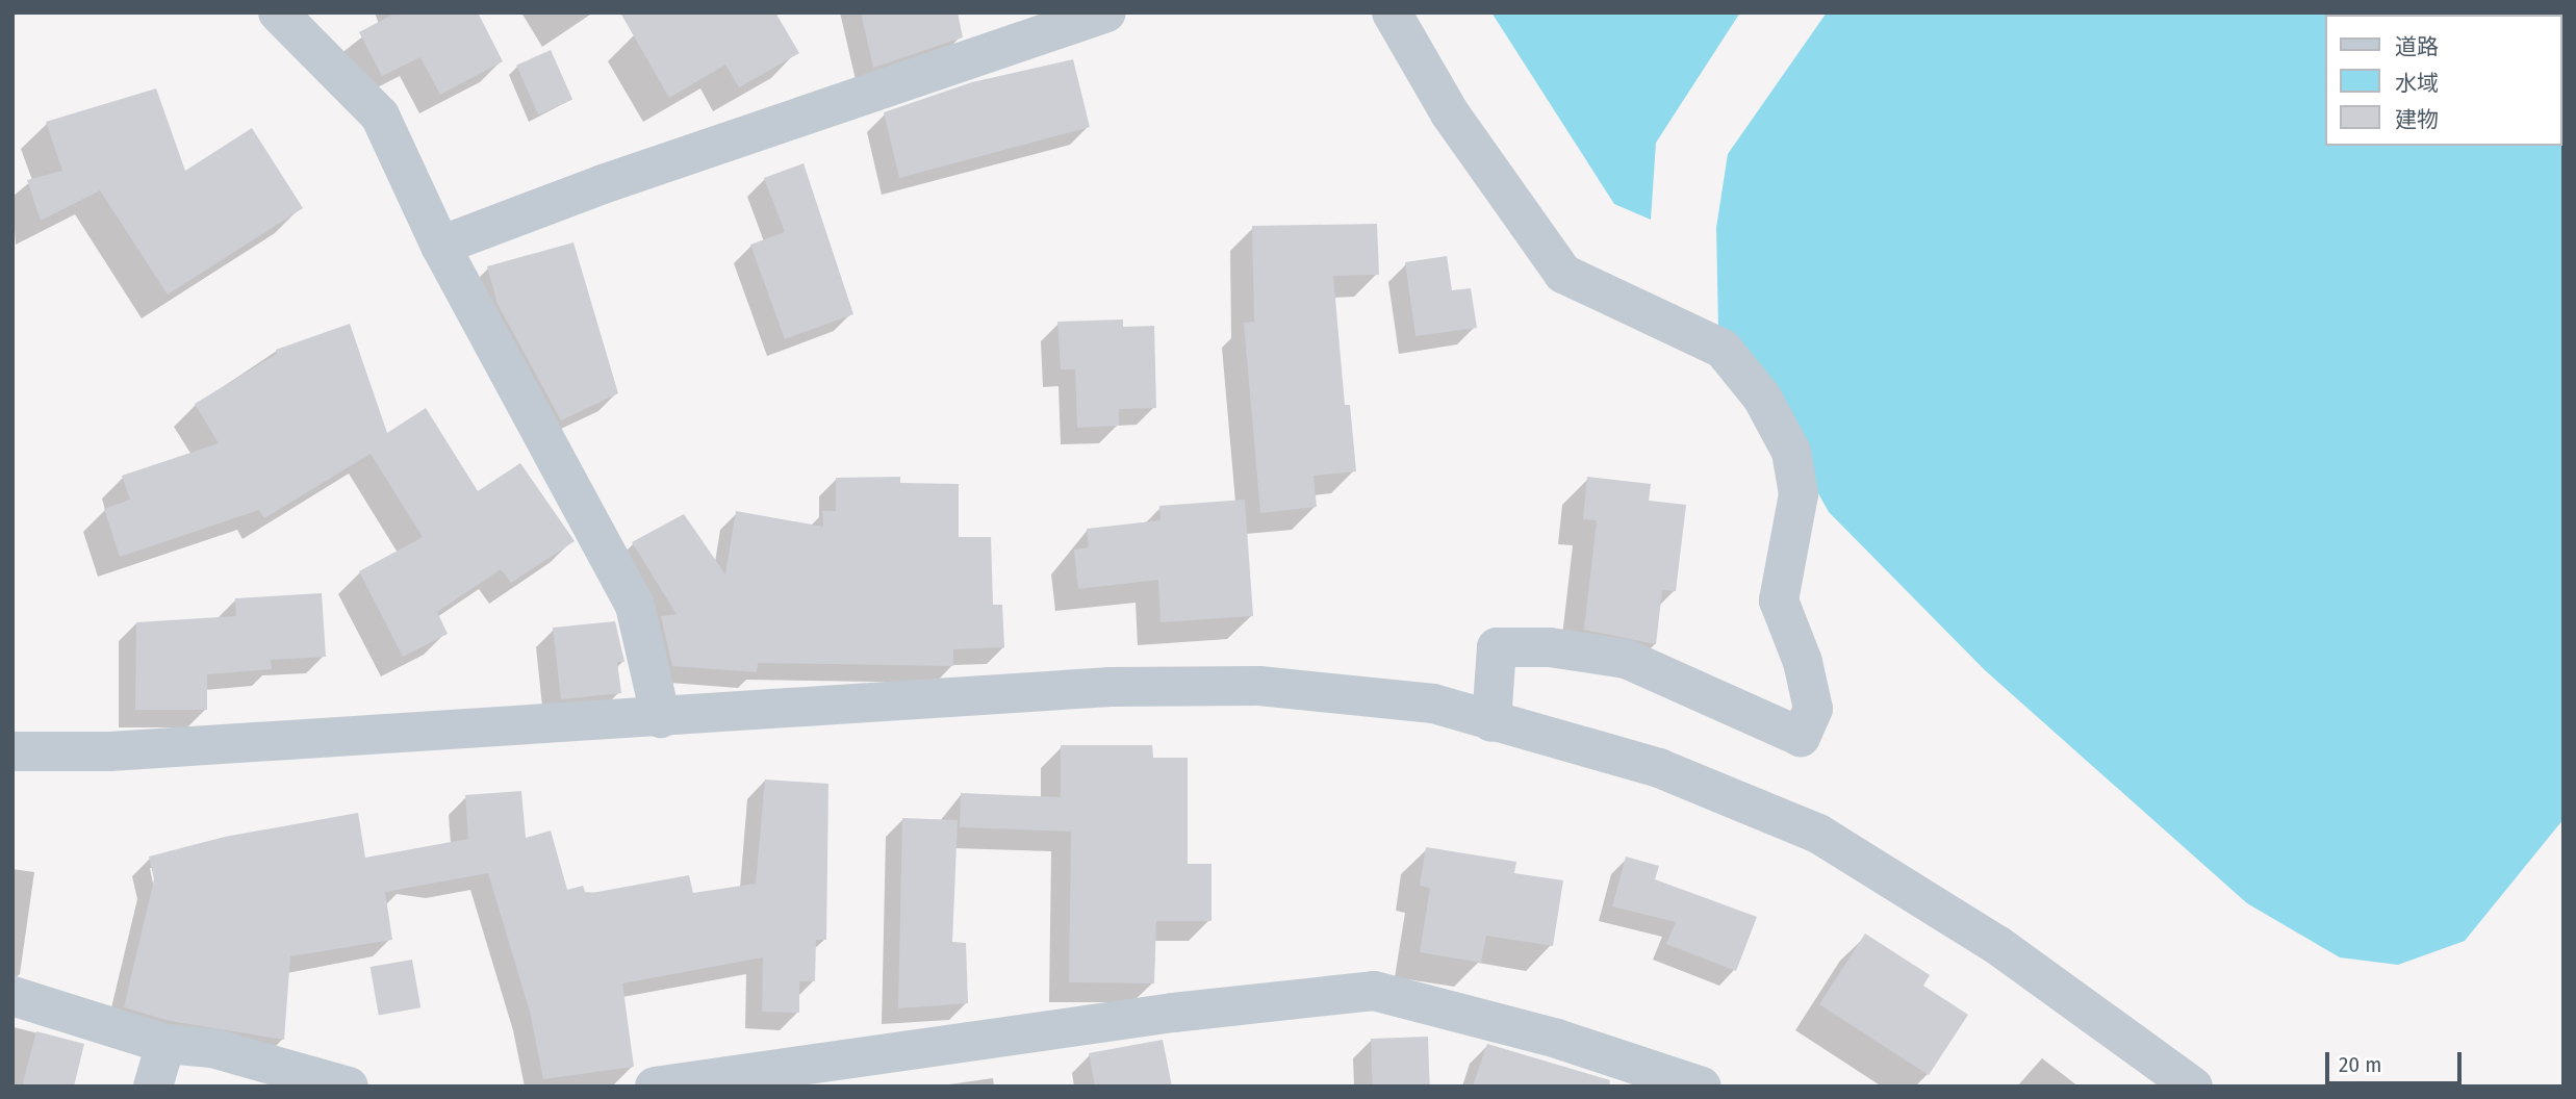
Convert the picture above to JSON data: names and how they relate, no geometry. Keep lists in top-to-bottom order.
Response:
{
  "legend": ["道路", "水域", "建物"],
  "scale_bar": "20 m"
}
